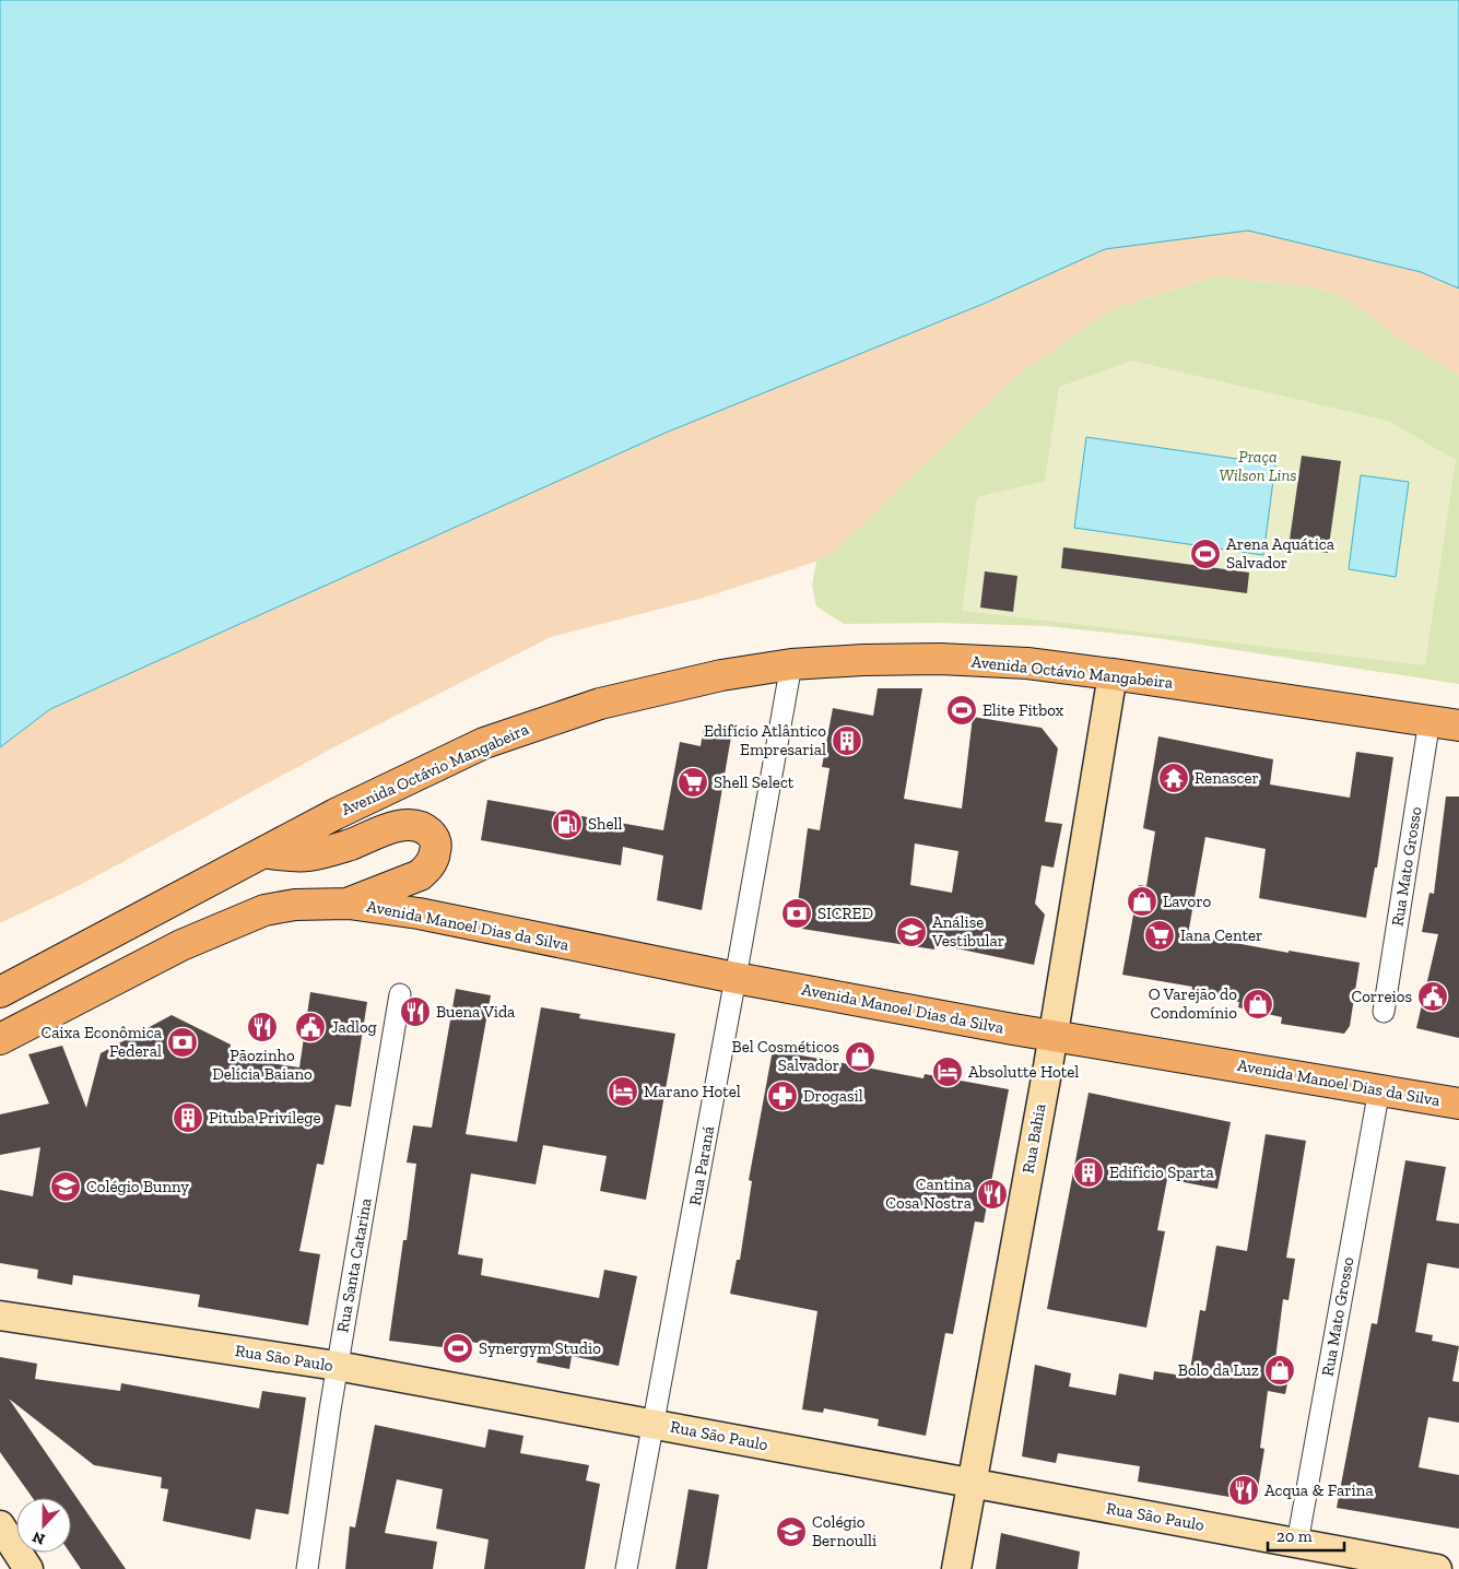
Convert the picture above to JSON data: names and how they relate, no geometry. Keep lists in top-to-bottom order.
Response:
{
  "streets": {
    "main road": ["Avenida Octávio Mangabeira", "Avenida Manoel Dias da Silva"],
    "street": [
      "Rua Mato Grosso",
      "Rua Bahia",
      "Rua Paraná",
      "Rua Santa Catarina",
      "Rua São Paulo"
    ]
  },
  "crossings": [
    ["Avenida Octávio Mangabeira", "Rua Mato Grosso"],
    ["Avenida Octávio Mangabeira", "Rua Bahia"],
    ["Avenida Octávio Mangabeira", "Rua Paraná"],
    ["Rua Mato Grosso", "Avenida Manoel Dias da Silva"],
    ["Rua Mato Grosso", "Rua São Paulo"],
    ["Avenida Manoel Dias da Silva", "Rua Bahia"],
    ["Avenida Manoel Dias da Silva", "Rua Paraná"],
    ["Rua Bahia", "Rua São Paulo"],
    ["Rua Paraná", "Rua São Paulo"],
    ["Rua Santa Catarina", "Rua São Paulo"]
  ],
  "parks": ["Praça Wilson Lins"],
  "places": {
    "sports": ["Arena Aquática Salvador", "Elite Fitbox", "Synergym Studio"],
    "building": ["Edifício Atlântico Empresarial", "Pituba Privilege", "Edifício Sparta"],
    "temple": ["Renascer"],
    "supermarket": ["Shell Select", "Iana Center"],
    "fuel station": ["Shell"],
    "shop": [
      "Lavoro",
      "O Varejão do Condomínio",
      "Bel Cosméticos Salvador",
      "Bolo da Luz"
    ],
    "bank": ["SICRED", "Caixa Econômica Federal"],
    "school or university": ["Análise Vestibular", "Colégio Bunny", "Colégio Bernoulli"],
    "public building": ["Correios", "Jadlog"],
    "restaurant": [
      "Buena Vida",
      "Pãozinho Delícia Baiano",
      "Cantina Cosa Nostra",
      "Acqua & Farina"
    ],
    "hotel": ["Absolutte Hotel", "Marano Hotel"],
    "pharmacy": ["Drogasil"]
  },
  "scale_bar": "20 m",
  "north": "bottom"
}
